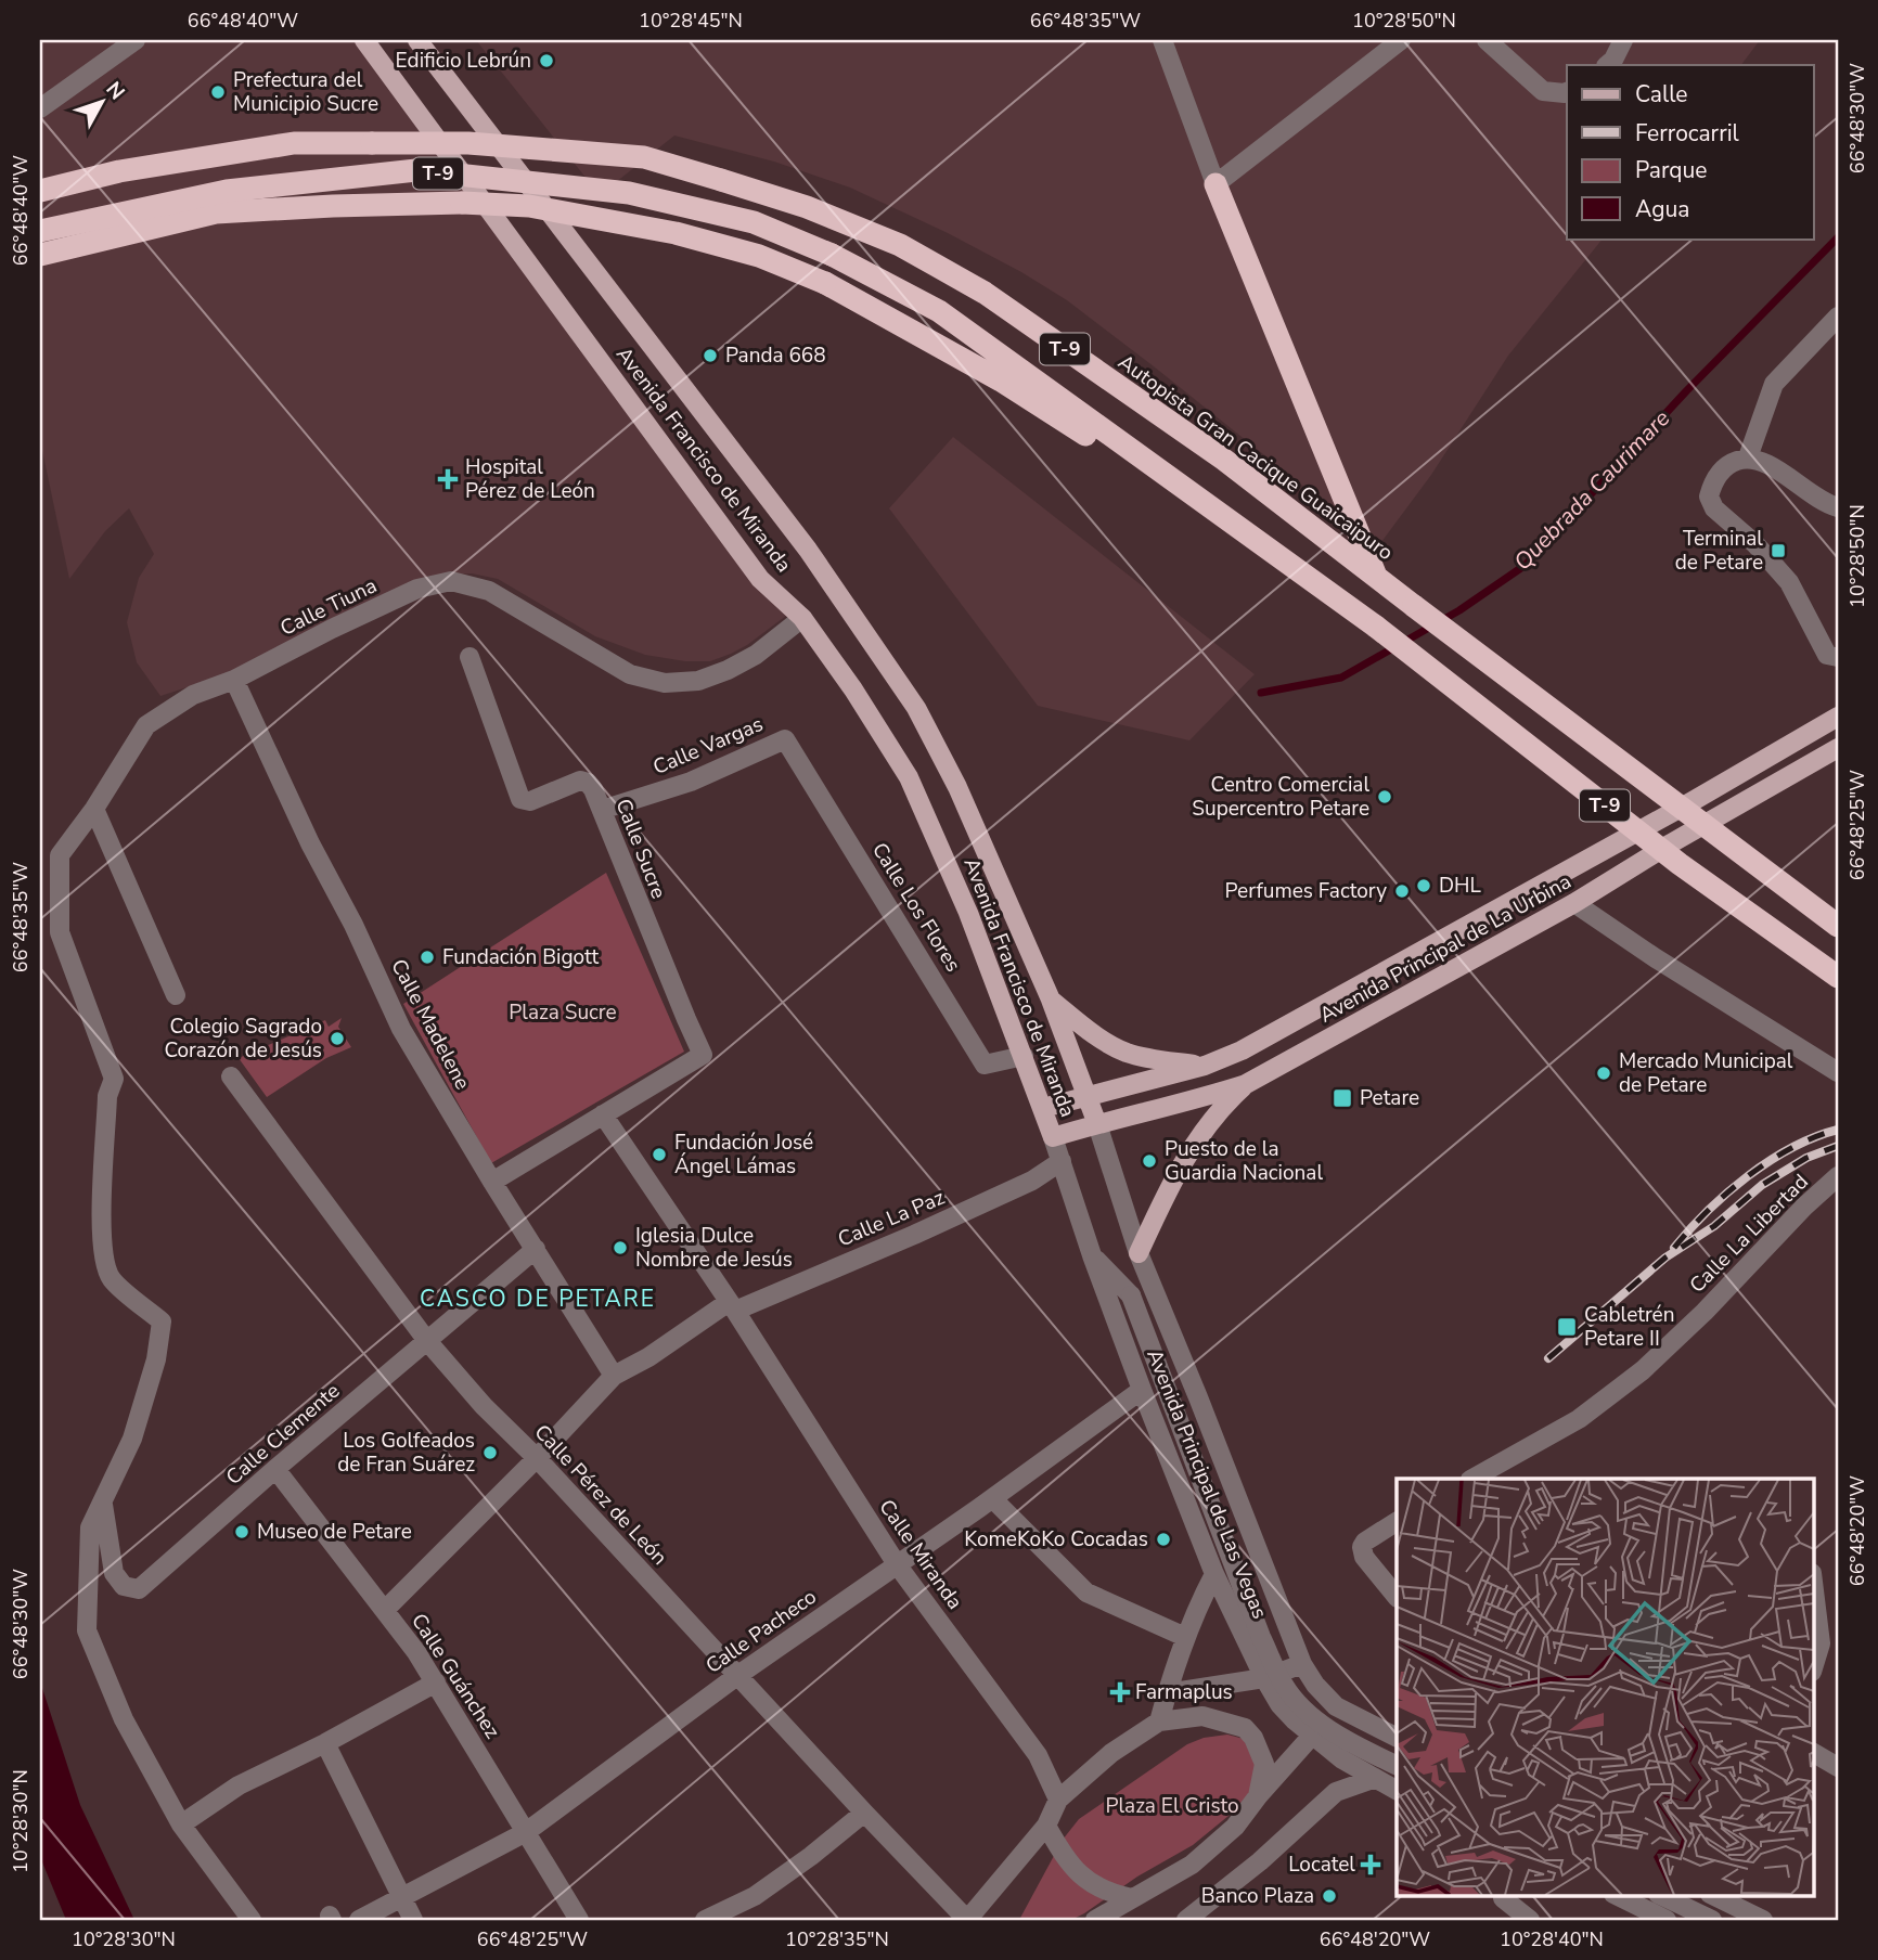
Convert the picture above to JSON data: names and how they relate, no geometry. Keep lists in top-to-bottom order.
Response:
{
  "streets": {
    "highway": ["T-9", "Autopista Gran Cacique Guaicaipuro"],
    "main road": ["Avenida Francisco de Miranda", "Avenida Principal de La Urbina", "Avenida Principal de Las Vegas"],
    "street": [
      "Calle Tiuna",
      "Calle Vargas",
      "Calle Sucre",
      "Calle Los Flores",
      "Calle Madelene",
      "Calle La Paz",
      "Calle La Libertad",
      "Calle Clemente",
      "Calle Pérez de León",
      "Calle Miranda",
      "Calle Pacheco",
      "Calle Guánchez"
    ]
  },
  "crossings": [
    ["Avenida Francisco de Miranda", "Calle Tiuna"],
    ["Avenida Francisco de Miranda", "Calle Los Flores"],
    ["Avenida Francisco de Miranda", "Avenida Principal de La Urbina"],
    ["Avenida Francisco de Miranda", "Avenida Principal de Las Vegas"],
    ["Calle Tiuna", "Calle Madelene"],
    ["Calle Tiuna", "Calle Clemente"],
    ["Calle Vargas", "Calle Sucre"],
    ["Calle Vargas", "Calle Los Flores"],
    ["Calle Sucre", "Calle Miranda"],
    ["Avenida Principal de La Urbina", "Avenida Principal de Las Vegas"],
    ["Calle Madelene", "Calle La Paz"],
    ["Calle Madelene", "Calle Clemente"],
    ["Calle La Paz", "Avenida Principal de Las Vegas"],
    ["Calle La Paz", "Calle Pérez de León"],
    ["Calle La Paz", "Calle Miranda"],
    ["Calle La Paz", "Calle Guánchez"],
    ["Calle Clemente", "Calle Pérez de León"],
    ["Calle Clemente", "Calle Guánchez"],
    ["Avenida Principal de Las Vegas", "Calle Pacheco"],
    ["Calle Pérez de León", "Calle Pacheco"],
    ["Calle Miranda", "Calle Pacheco"],
    ["Calle Pacheco", "Calle Guánchez"]
  ],
  "districts": ["CASCO DE PETARE"],
  "water": ["Quebrada Caurimare"],
  "parks": ["Plaza Sucre", "Plaza El Cristo"],
  "places": {
    "other": [
      "Edificio Lebrún",
      "Prefectura del Municipio Sucre",
      "Panda 668",
      "Centro Comercial Supercentro Petare",
      "DHL",
      "Perfumes Factory",
      "Fundación Bigott",
      "Colegio Sagrado Corazón de Jesús",
      "Mercado Municipal de Petare",
      "Fundación José Ángel Lámas",
      "Puesto de la Guardia Nacional",
      "Iglesia Dulce Nombre de Jesús",
      "Los Golfeados de Fran Suárez",
      "Museo de Petare",
      "KomeKoKo Cocadas",
      "Banco Plaza"
    ],
    "health": ["Hospital Pérez de León", "Farmaplus", "Locatel"],
    "transit": ["Terminal de Petare", "Petare", "Cabletrén Petare II"]
  },
  "legend": [
    "Calle",
    "Ferrocarril",
    "Parque",
    "Agua"
  ],
  "north": "top right",
  "coordinates": [
    "66°48'40\"W",
    "10°28'45\"N",
    "66°48'35\"W",
    "10°28'50\"N",
    "66°48'30\"W",
    "66°48'25\"W",
    "66°48'20\"W",
    "10°28'30\"N",
    "10°28'35\"N",
    "10°28'40\"N"
  ]
}
